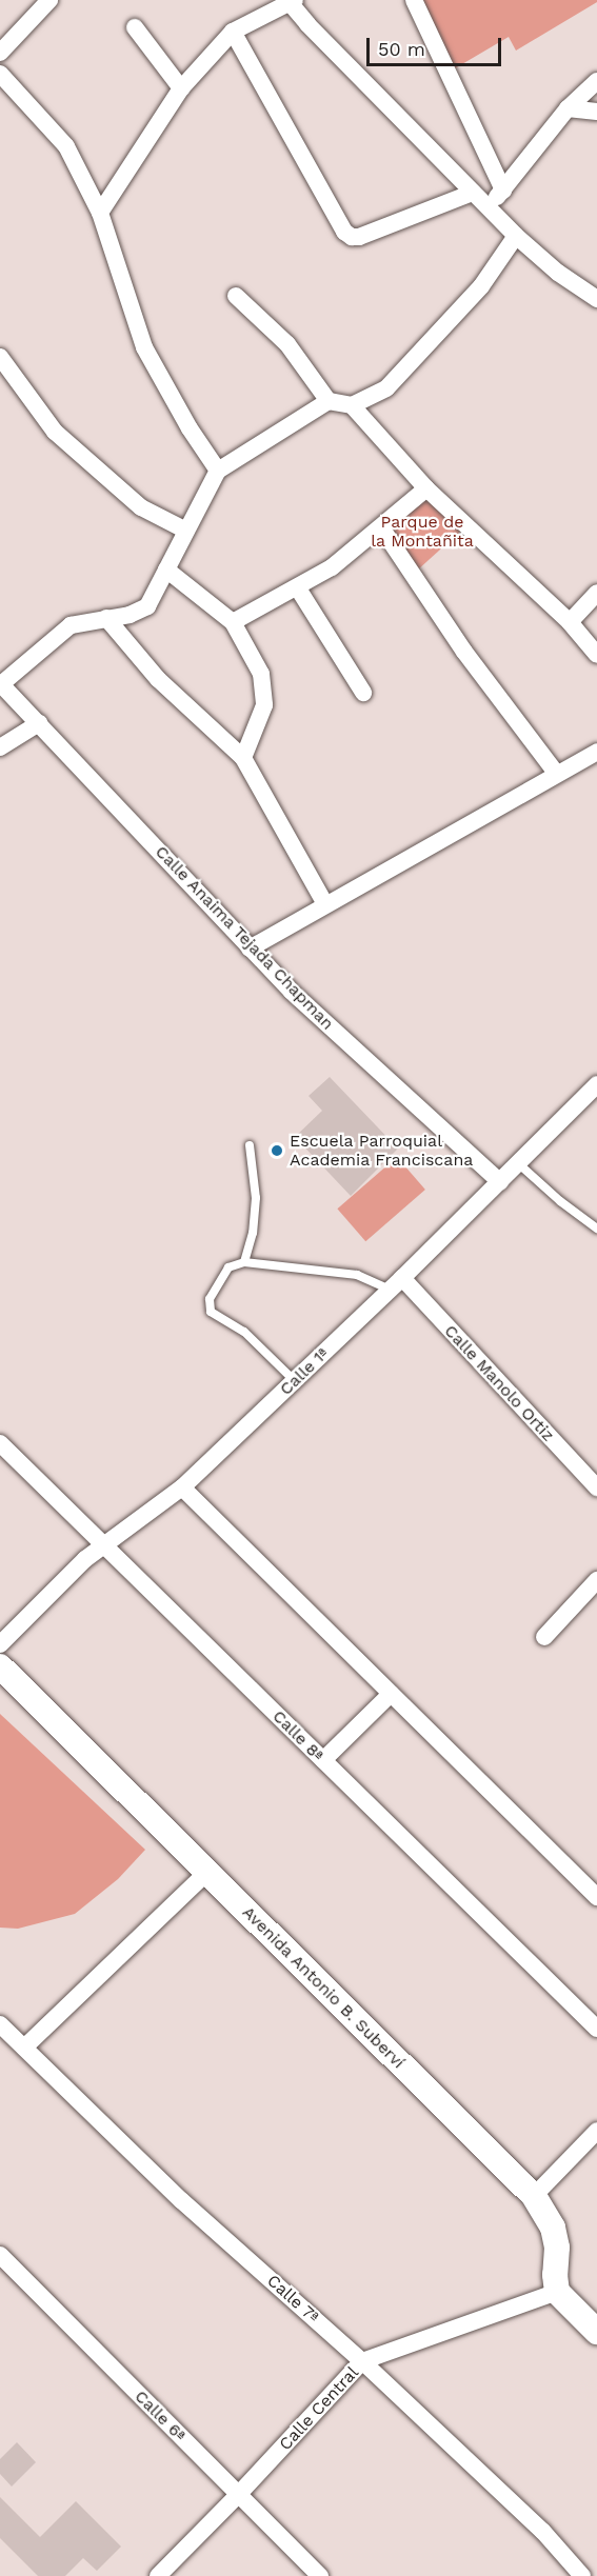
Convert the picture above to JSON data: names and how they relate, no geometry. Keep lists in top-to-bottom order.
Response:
{
  "streets": {
    "main road": ["Avenida Antonio B. Suberví"],
    "street": [
      "Calle Anaima Tejada Chapman",
      "Calle 1ª",
      "Calle Manolo Ortiz",
      "Calle 8ª",
      "Calle 7ª",
      "Calle Central",
      "Calle 6ª"
    ]
  },
  "crossings": [
    ["Calle Anaima Tejada Chapman", "Calle 1ª"],
    ["Calle 1ª", "Calle Manolo Ortiz"],
    ["Calle 1ª", "Calle 8ª"],
    ["Avenida Antonio B. Suberví", "Calle Central"],
    ["Calle 7ª", "Calle Central"],
    ["Calle Central", "Calle 6ª"]
  ],
  "parks": ["Parque de la Montañita"],
  "places": ["Escuela Parroquial Academia Franciscana"],
  "scale_bar": "50 m"
}
